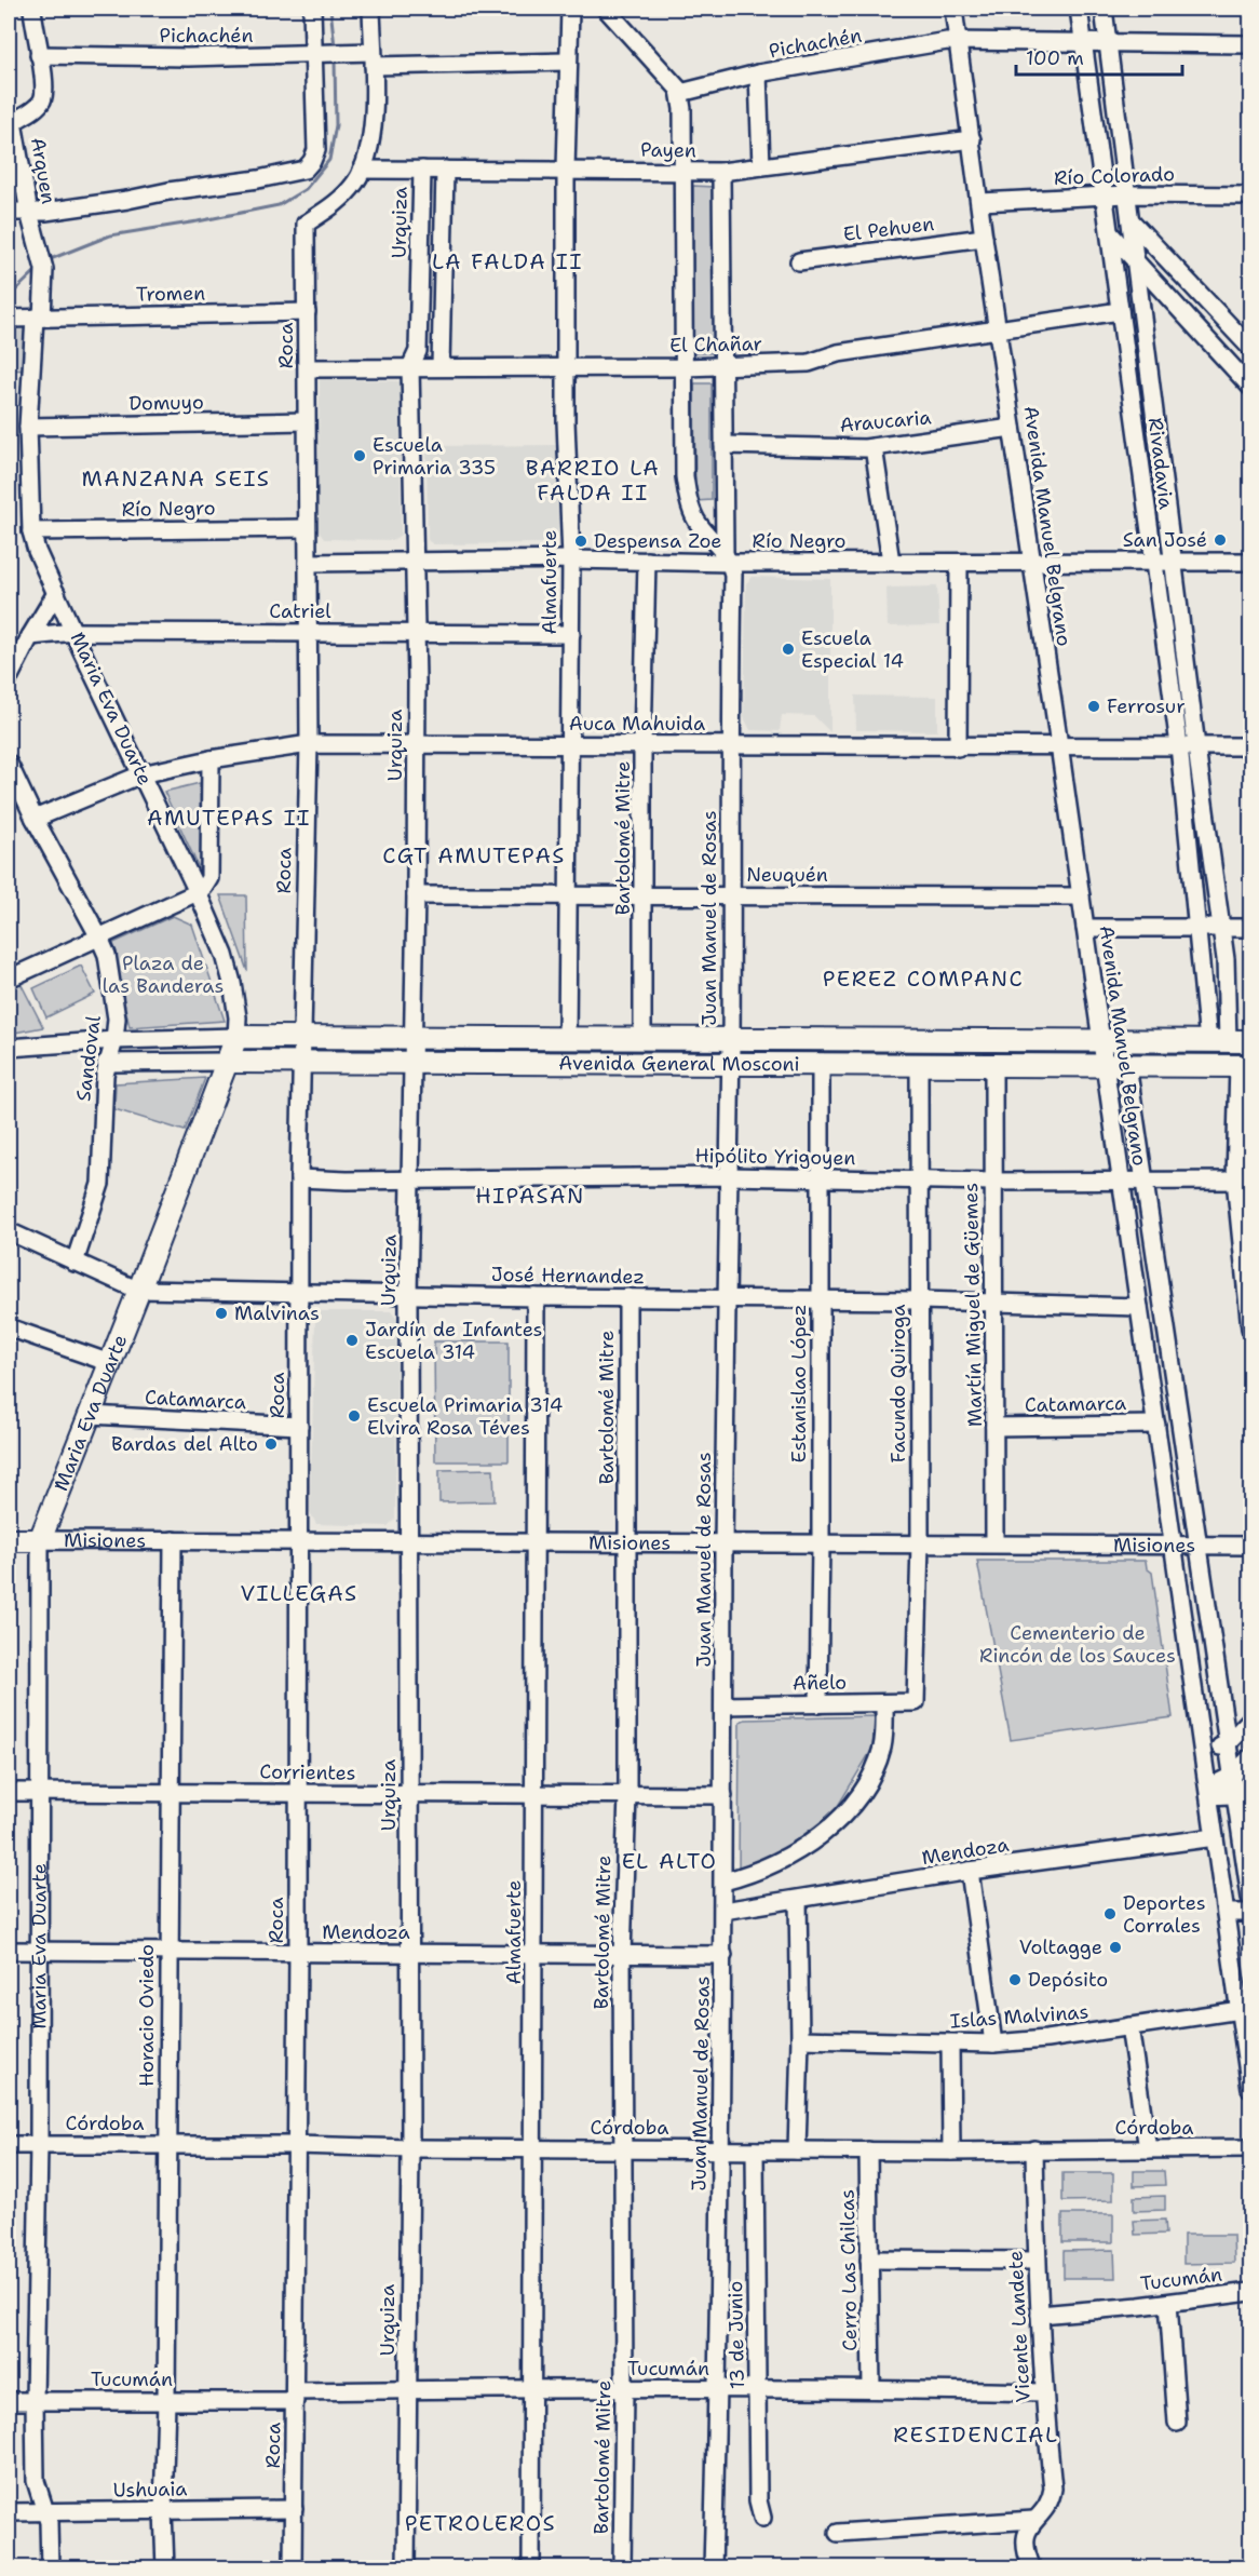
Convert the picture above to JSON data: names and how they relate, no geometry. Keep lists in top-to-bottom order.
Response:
{
  "streets": {
    "main road": ["Maria Eva Duarte", "Avenida General Mosconi", "Misiones"],
    "street": [
      "Pichachén",
      "Payen",
      "Arquen",
      "Río Colorado",
      "Urquiza",
      "El Pehuen",
      "Tromen",
      "El Chañar",
      "Roca",
      "Domuyo",
      "Araucaria",
      "Rivadavia",
      "Río Negro",
      "Avenida Manuel Belgrano",
      "Almafuerte",
      "Catriel",
      "Auca Mahuida",
      "Bartolomé Mitre",
      "Neuquén",
      "Juan Manuel de Rosas",
      "Sandoval",
      "Hipólito Yrigoyen",
      "José Hernandez",
      "Martín Miguel de Güemes",
      "Estanislao López",
      "Facundo Quiroga",
      "Catamarca",
      "Añelo",
      "Corrientes",
      "Mendoza",
      "Horacio Oviedo",
      "Islas Malvinas",
      "Córdoba",
      "Cerro Las Chilcas",
      "Tucumán",
      "Vicente Landete",
      "13 de Junio",
      "Ushuaia"
    ]
  },
  "crossings": [
    ["Pichachén", "Arquen"],
    ["Pichachén", "Rivadavia"],
    ["Pichachén", "Avenida Manuel Belgrano"],
    ["Pichachén", "Almafuerte"],
    ["Payen", "Urquiza"],
    ["Payen", "Roca"],
    ["Payen", "Avenida Manuel Belgrano"],
    ["Payen", "Almafuerte"],
    ["Payen", "Juan Manuel de Rosas"],
    ["Arquen", "Tromen"],
    ["Arquen", "Maria Eva Duarte"],
    ["Río Colorado", "Rivadavia"],
    ["Río Colorado", "Avenida Manuel Belgrano"],
    ["Urquiza", "El Chañar"],
    ["Urquiza", "Río Negro"],
    ["Urquiza", "Catriel"],
    ["Urquiza", "Auca Mahuida"],
    ["Urquiza", "Neuquén"],
    ["Urquiza", "Avenida General Mosconi"],
    ["Urquiza", "Hipólito Yrigoyen"],
    ["Urquiza", "José Hernandez"],
    ["Urquiza", "Misiones"],
    ["Urquiza", "Corrientes"],
    ["Urquiza", "Mendoza"],
    ["Urquiza", "Córdoba"],
    ["Urquiza", "Tucumán"],
    ["El Pehuen", "Avenida Manuel Belgrano"],
    ["Tromen", "Roca"],
    ["Tromen", "Maria Eva Duarte"],
    ["El Chañar", "Roca"],
    ["El Chañar", "Rivadavia"],
    ["El Chañar", "Avenida Manuel Belgrano"],
    ["El Chañar", "Almafuerte"],
    ["El Chañar", "Juan Manuel de Rosas"],
    ["Roca", "Domuyo"],
    ["Roca", "Río Negro"],
    ["Roca", "Catriel"],
    ["Roca", "Auca Mahuida"],
    ["Roca", "Avenida General Mosconi"],
    ["Roca", "Hipólito Yrigoyen"],
    ["Roca", "José Hernandez"],
    ["Roca", "Catamarca"],
    ["Roca", "Misiones"],
    ["Roca", "Corrientes"],
    ["Roca", "Mendoza"],
    ["Roca", "Córdoba"],
    ["Roca", "Tucumán"],
    ["Roca", "Ushuaia"],
    ["Domuyo", "Maria Eva Duarte"],
    ["Araucaria", "Avenida Manuel Belgrano"],
    ["Araucaria", "Juan Manuel de Rosas"],
    ["Rivadavia", "Río Negro"],
    ["Rivadavia", "Auca Mahuida"],
    ["Rivadavia", "Avenida General Mosconi"],
    ["Río Negro", "Avenida Manuel Belgrano"],
    ["Río Negro", "Almafuerte"],
    ["Río Negro", "Maria Eva Duarte"],
    ["Río Negro", "Bartolomé Mitre"],
    ["Río Negro", "Juan Manuel de Rosas"],
    ["Avenida Manuel Belgrano", "Auca Mahuida"],
    ["Avenida Manuel Belgrano", "Neuquén"],
    ["Avenida Manuel Belgrano", "Avenida General Mosconi"],
    ["Avenida Manuel Belgrano", "Hipólito Yrigoyen"],
    ["Avenida Manuel Belgrano", "José Hernandez"],
    ["Avenida Manuel Belgrano", "Catamarca"],
    ["Avenida Manuel Belgrano", "Misiones"],
    ["Avenida Manuel Belgrano", "Mendoza"],
    ["Avenida Manuel Belgrano", "Islas Malvinas"],
    ["Almafuerte", "Catriel"],
    ["Almafuerte", "Auca Mahuida"],
    ["Almafuerte", "Neuquén"],
    ["Almafuerte", "Avenida General Mosconi"],
    ["Almafuerte", "José Hernandez"],
    ["Almafuerte", "Misiones"],
    ["Almafuerte", "Corrientes"],
    ["Almafuerte", "Mendoza"],
    ["Almafuerte", "Córdoba"],
    ["Almafuerte", "Tucumán"],
    ["Catriel", "Maria Eva Duarte"],
    ["Maria Eva Duarte", "Auca Mahuida"],
    ["Maria Eva Duarte", "Avenida General Mosconi"],
    ["Maria Eva Duarte", "José Hernandez"],
    ["Maria Eva Duarte", "Catamarca"],
    ["Maria Eva Duarte", "Misiones"],
    ["Maria Eva Duarte", "Corrientes"],
    ["Maria Eva Duarte", "Mendoza"],
    ["Maria Eva Duarte", "Córdoba"],
    ["Maria Eva Duarte", "Tucumán"],
    ["Maria Eva Duarte", "Ushuaia"],
    ["Auca Mahuida", "Bartolomé Mitre"],
    ["Auca Mahuida", "Juan Manuel de Rosas"],
    ["Auca Mahuida", "Sandoval"],
    ["Bartolomé Mitre", "Neuquén"],
    ["Bartolomé Mitre", "Avenida General Mosconi"],
    ["Bartolomé Mitre", "José Hernandez"],
    ["Bartolomé Mitre", "Misiones"],
    ["Bartolomé Mitre", "Corrientes"],
    ["Bartolomé Mitre", "Mendoza"],
    ["Bartolomé Mitre", "Córdoba"],
    ["Bartolomé Mitre", "Tucumán"],
    ["Neuquén", "Juan Manuel de Rosas"],
    ["Juan Manuel de Rosas", "Avenida General Mosconi"],
    ["Juan Manuel de Rosas", "Hipólito Yrigoyen"],
    ["Juan Manuel de Rosas", "José Hernandez"],
    ["Juan Manuel de Rosas", "Misiones"],
    ["Juan Manuel de Rosas", "Añelo"],
    ["Juan Manuel de Rosas", "Corrientes"],
    ["Juan Manuel de Rosas", "Mendoza"],
    ["Juan Manuel de Rosas", "Córdoba"],
    ["Juan Manuel de Rosas", "Tucumán"],
    ["Sandoval", "Avenida General Mosconi"],
    ["Sandoval", "José Hernandez"],
    ["Avenida General Mosconi", "Martín Miguel de Güemes"],
    ["Avenida General Mosconi", "Estanislao López"],
    ["Avenida General Mosconi", "Facundo Quiroga"],
    ["Hipólito Yrigoyen", "Martín Miguel de Güemes"],
    ["Hipólito Yrigoyen", "Estanislao López"],
    ["Hipólito Yrigoyen", "Facundo Quiroga"],
    ["José Hernandez", "Martín Miguel de Güemes"],
    ["José Hernandez", "Estanislao López"],
    ["José Hernandez", "Facundo Quiroga"],
    ["Martín Miguel de Güemes", "Catamarca"],
    ["Martín Miguel de Güemes", "Misiones"],
    ["Estanislao López", "Misiones"],
    ["Estanislao López", "Añelo"],
    ["Facundo Quiroga", "Misiones"],
    ["Facundo Quiroga", "Añelo"],
    ["Misiones", "Horacio Oviedo"],
    ["Corrientes", "Horacio Oviedo"],
    ["Mendoza", "Horacio Oviedo"],
    ["Horacio Oviedo", "Córdoba"],
    ["Horacio Oviedo", "Tucumán"],
    ["Horacio Oviedo", "Ushuaia"],
    ["Córdoba", "Cerro Las Chilcas"],
    ["Córdoba", "Vicente Landete"],
    ["Córdoba", "13 de Junio"],
    ["Cerro Las Chilcas", "Tucumán"],
    ["Tucumán", "Vicente Landete"],
    ["Tucumán", "13 de Junio"]
  ],
  "districts": [
    "LA FALDA II",
    "BARRIO LA FALDA II",
    "MANZANA SEIS",
    "AMUTEPAS II",
    "CGT AMUTEPAS",
    "PEREZ COMPANC",
    "HIPASAN",
    "VILLEGAS",
    "EL ALTO",
    "RESIDENCIAL",
    "PETROLEROS"
  ],
  "parks": ["Plaza de las Banderas", "Cementerio de Rincón de los Sauces"],
  "places": [
    "Escuela Primaria 335",
    "San José",
    "Despensa Zoe",
    "Escuela Especial 14",
    "Ferrosur",
    "Malvinas",
    "Jardín de Infantes Escuela 314",
    "Escuela Primaria 314 Elvira Rosa Téves",
    "Bardas del Alto",
    "Deportes Corrales",
    "Voltagge",
    "Depósito"
  ],
  "scale_bar": "100 m"
}
